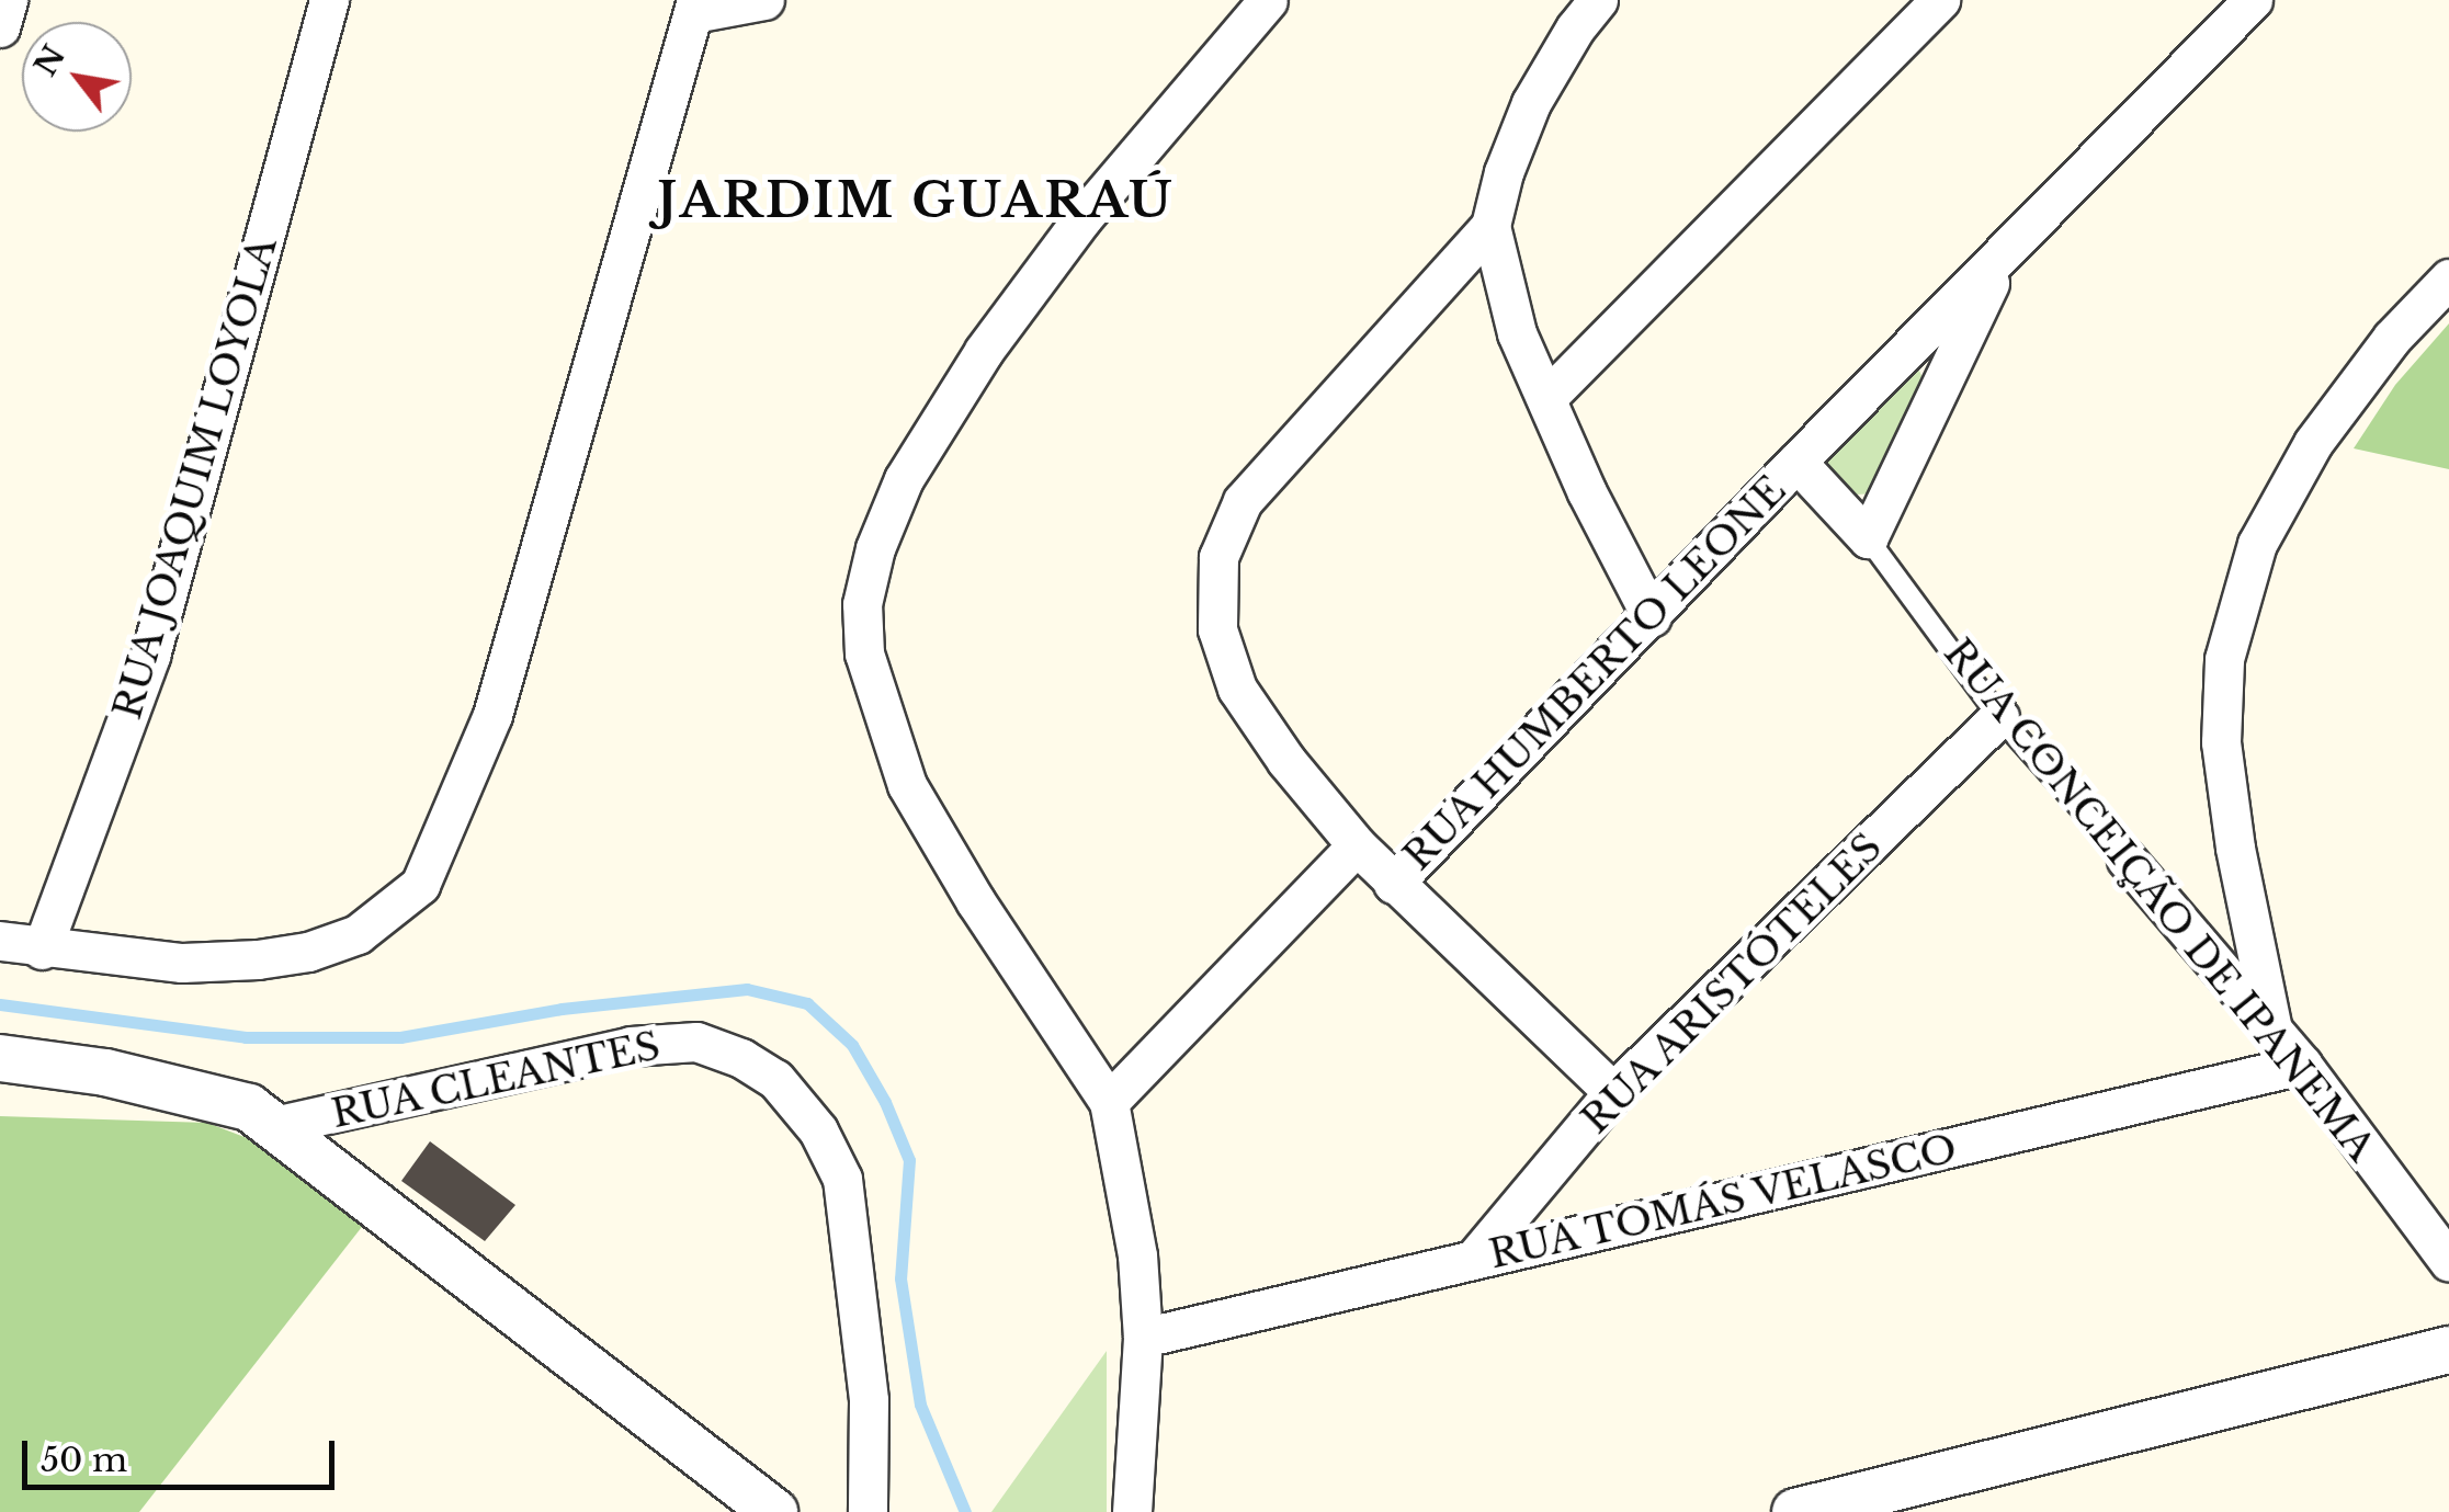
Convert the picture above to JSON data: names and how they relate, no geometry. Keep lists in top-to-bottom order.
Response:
{
  "streets": {
    "street": [
      "RUA JOAQUIM LOYOLA",
      "RUA HUMBERTO LEONE",
      "RUA CONCEIÇÃO DE IPANEMA",
      "RUA ARISTÓTELES",
      "RUA CLEANTES",
      "RUA TOMÁS VELASCO"
    ]
  },
  "crossings": [
    ["RUA CONCEIÇÃO DE IPANEMA", "RUA ARISTÓTELES"],
    ["RUA CONCEIÇÃO DE IPANEMA", "RUA TOMÁS VELASCO"],
    ["RUA ARISTÓTELES", "RUA TOMÁS VELASCO"]
  ],
  "districts": ["JARDIM GUARAÚ"],
  "scale_bar": "50 m",
  "north": "top left"
}
